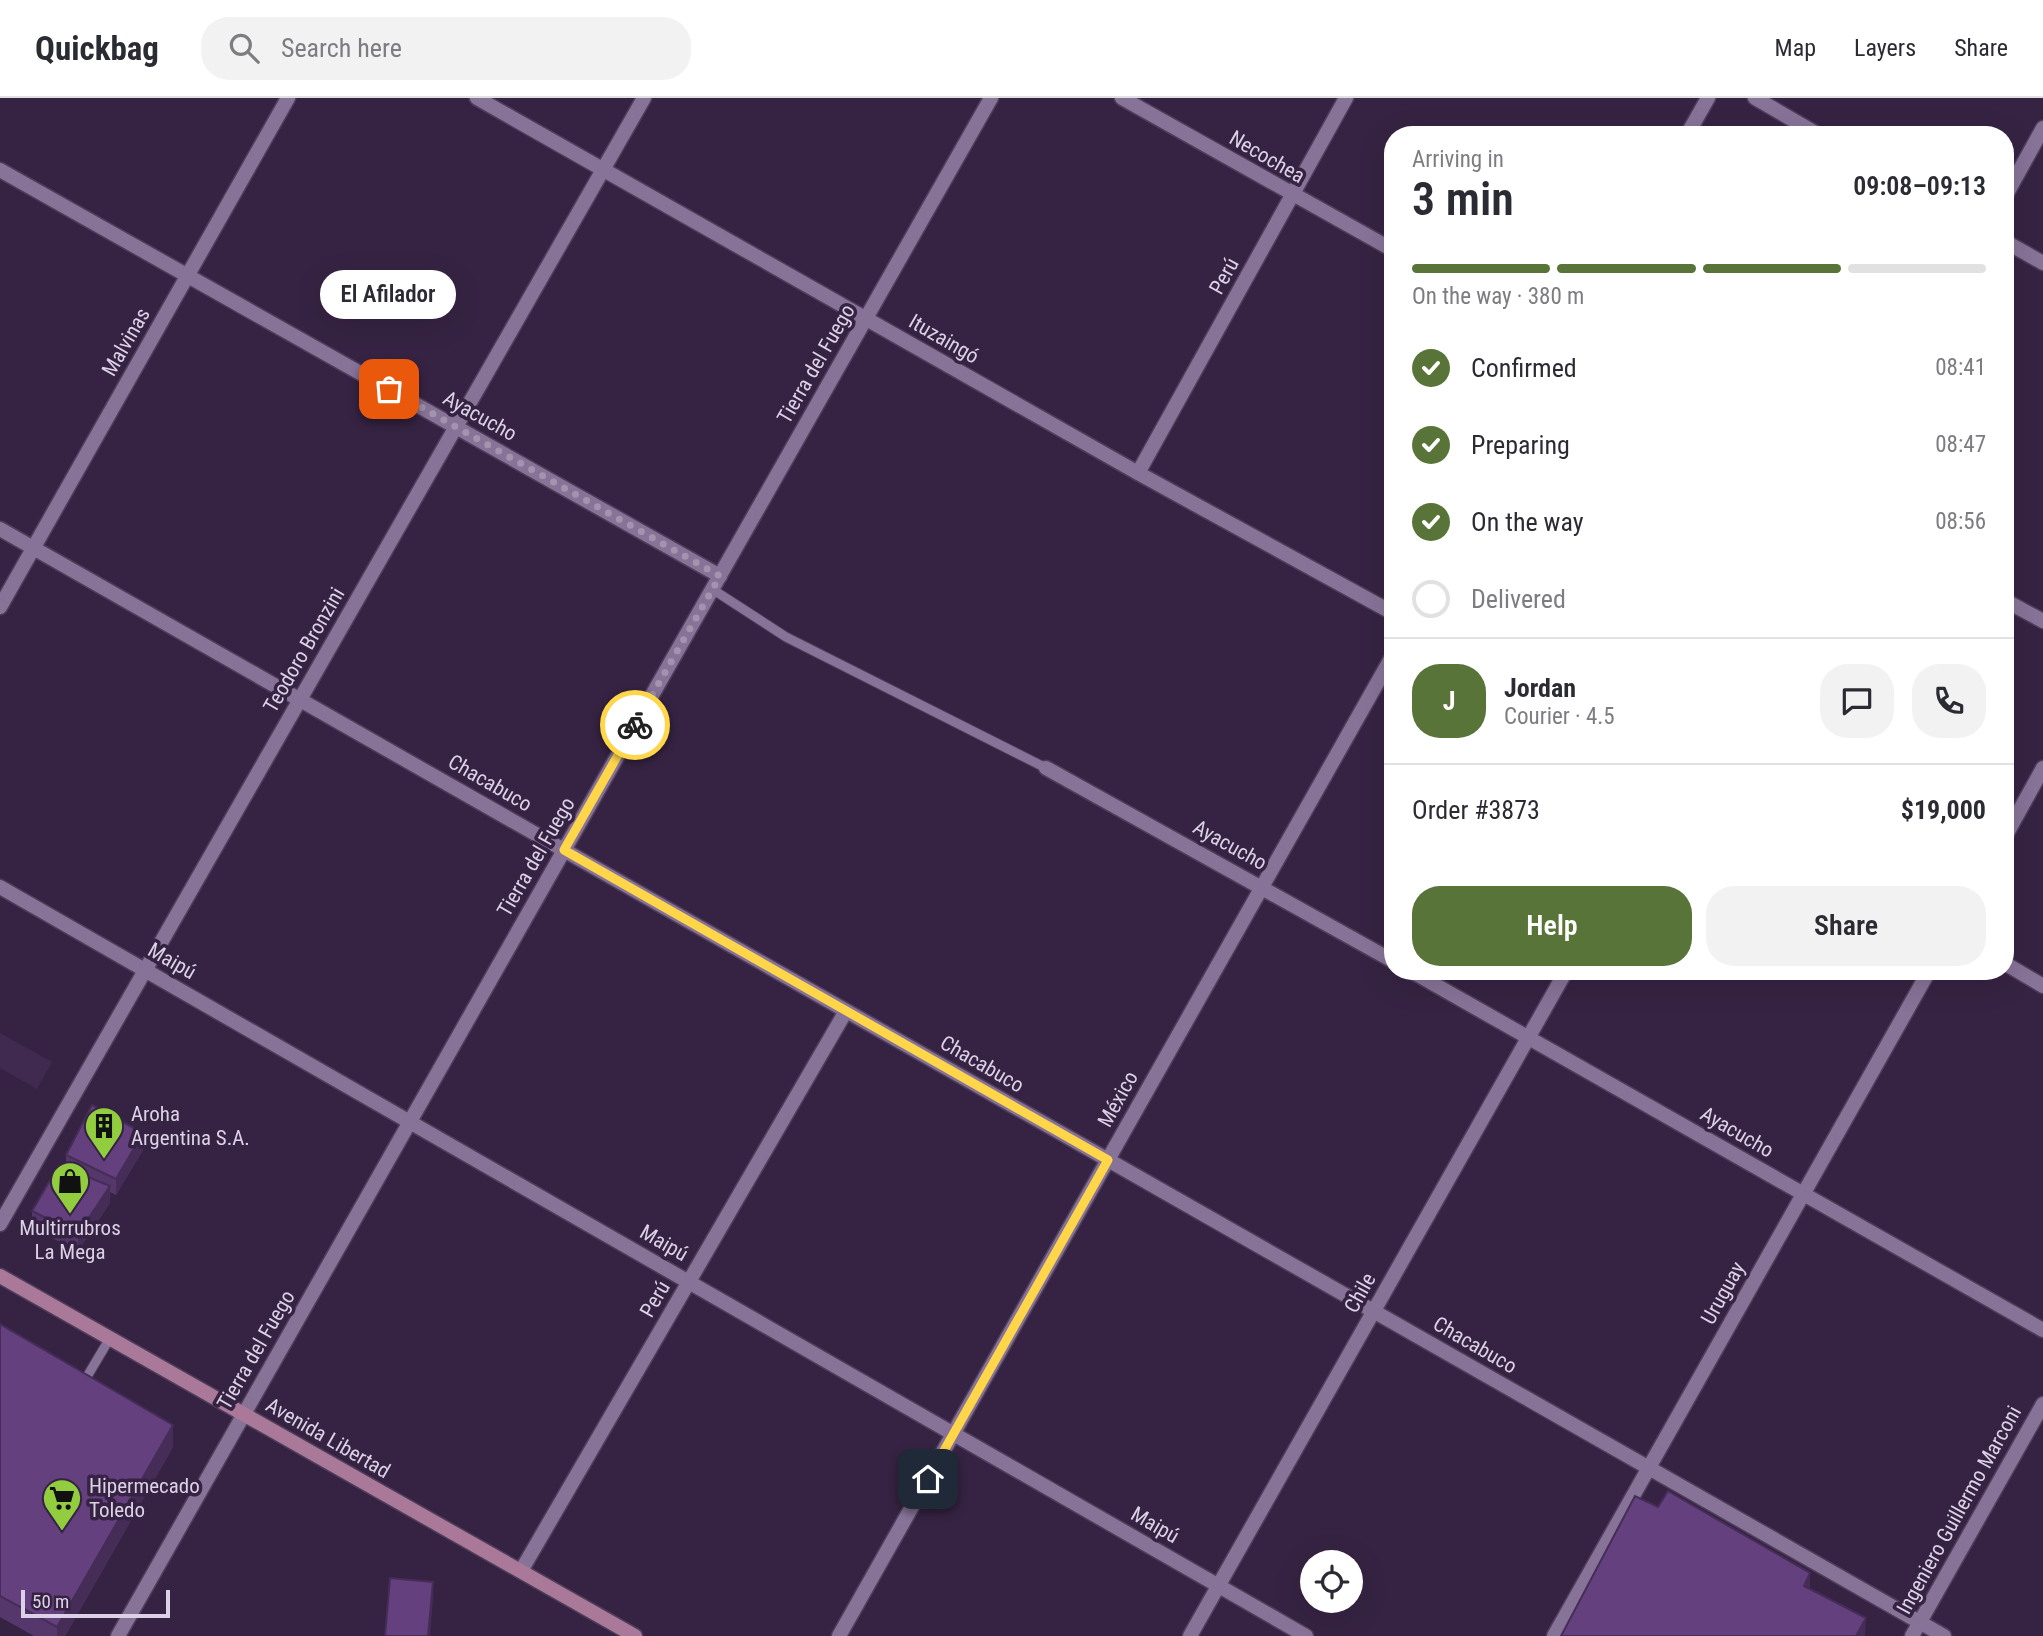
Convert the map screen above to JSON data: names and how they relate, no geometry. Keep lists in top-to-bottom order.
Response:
{
  "streets": {
    "main road": ["Avenida Libertad"],
    "street": [
      "Necochea",
      "Perú",
      "Ituzaingó",
      "Malvinas",
      "Tierra del Fuego",
      "Ayacucho",
      "Teodoro Bronzini",
      "Chacabuco",
      "Maipú",
      "México",
      "Chile",
      "Uruguay",
      "Ingeniero Guillermo Marconi"
    ]
  },
  "crossings": [
    ["Necochea", "Perú"],
    ["Perú", "Ituzaingó"],
    ["Perú", "Chacabuco"],
    ["Perú", "Maipú"],
    ["Perú", "Avenida Libertad"],
    ["Ituzaingó", "Tierra del Fuego"],
    ["Ituzaingó", "Teodoro Bronzini"],
    ["Malvinas", "Ayacucho"],
    ["Malvinas", "Chacabuco"],
    ["Tierra del Fuego", "Ayacucho"],
    ["Tierra del Fuego", "Chacabuco"],
    ["Tierra del Fuego", "Maipú"],
    ["Tierra del Fuego", "Avenida Libertad"],
    ["Ayacucho", "Teodoro Bronzini"],
    ["Ayacucho", "México"],
    ["Ayacucho", "Chile"],
    ["Ayacucho", "Uruguay"],
    ["Teodoro Bronzini", "Chacabuco"],
    ["Teodoro Bronzini", "Maipú"],
    ["Chacabuco", "México"],
    ["Chacabuco", "Chile"],
    ["Chacabuco", "Uruguay"],
    ["Chacabuco", "Ingeniero Guillermo Marconi"],
    ["Maipú", "México"],
    ["Maipú", "Chile"]
  ],
  "places": {
    "other": ["El Afilador"],
    "building": ["Aroha Argentina S.A."],
    "shop": ["Multirrubros La Mega"],
    "supermarket": ["Hipermecado Toledo"]
  },
  "scale_bar": "50 m",
  "page": {
    "header": "Quickbag",
    "search": "Search here",
    "nav": ["Map", "Layers", "Share"],
    "heading": ["3 min", "Arriving in", "09:08–09:13"],
    "panel": [
      "Jordan",
      "Courier · 4.5",
      "Order #3873",
      "$19,000"
    ],
    "bar": "On the way · 380 m",
    "bubble": "El Afilador",
    "list": [
      ["Confirmed", "08:41"],
      ["Preparing", "08:47"],
      ["On the way", "08:56"],
      "Delivered"
    ],
    "round": "J",
    "buttons": ["Help", "Share"],
    "scale": "50 m"
  }
}
